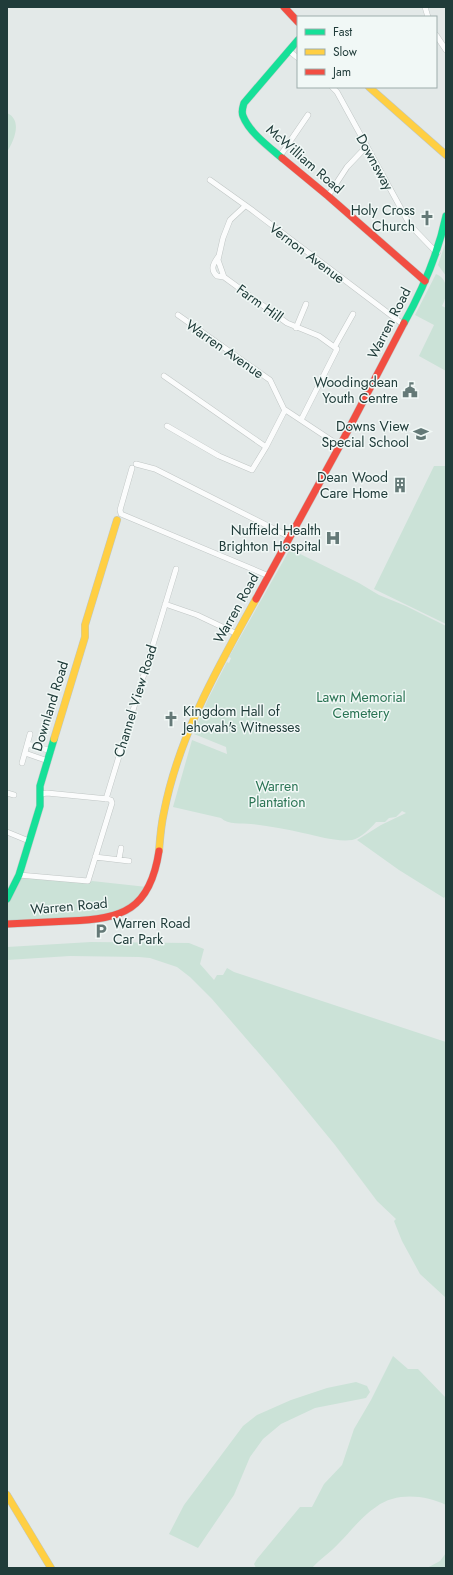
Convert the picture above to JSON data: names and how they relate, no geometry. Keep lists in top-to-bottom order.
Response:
{
  "streets": {
    "street": [
      "McWilliam Road",
      "Downsway",
      "Vernon Avenue",
      "Farm Hill",
      "Warren Road",
      "Warren Avenue",
      "Channel View Road",
      "Downland Road"
    ]
  },
  "crossings": [
    ["McWilliam Road", "Warren Road"],
    ["Downsway", "Warren Road"],
    ["Vernon Avenue", "Farm Hill"],
    ["Vernon Avenue", "Warren Road"]
  ],
  "parks": ["Lawn Memorial Cemetery", "Warren Plantation"],
  "places": {
    "church": ["Holy Cross Church", "Kingdom Hall of Jehovah's Witnesses"],
    "public building": ["Woodingdean Youth Centre"],
    "school or university": ["Downs View Special School"],
    "building": ["Dean Wood Care Home"],
    "hospital": ["Nuffield Health Brighton Hospital"],
    "parking": ["Warren Road Car Park"]
  },
  "legend": ["Fast", "Slow", "Jam"]
}
